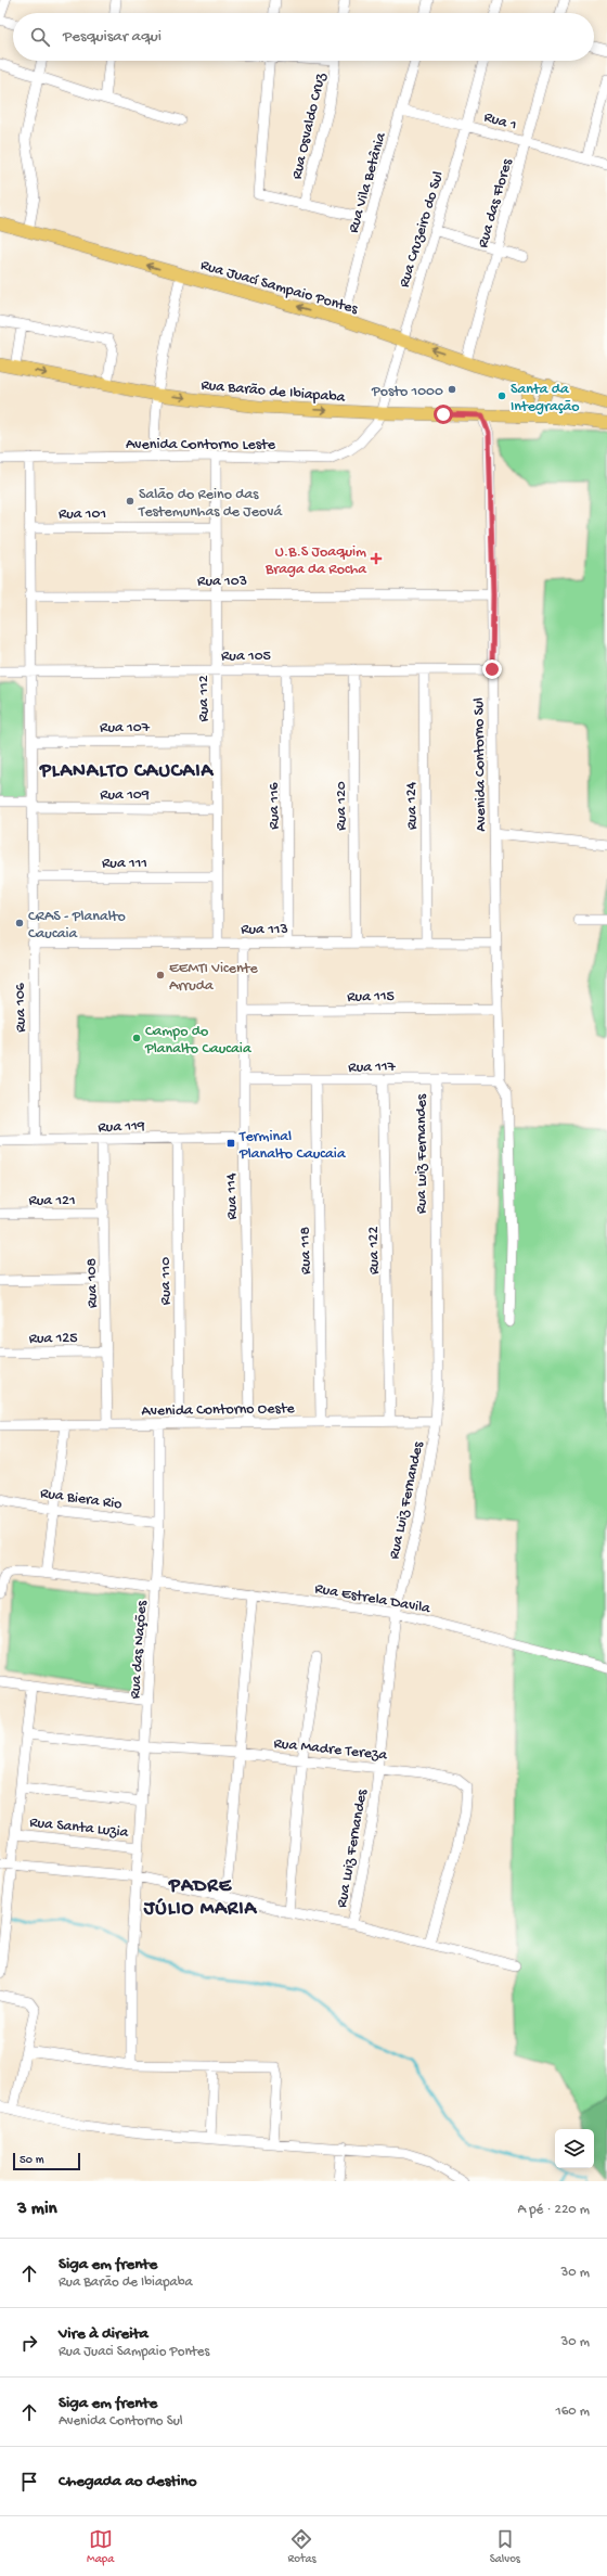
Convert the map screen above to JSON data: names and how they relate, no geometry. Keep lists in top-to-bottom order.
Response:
{
  "streets": {
    "main road": ["Rua Juací Sampaio Pontes", "Rua Barão de Ibiapaba"],
    "street": [
      "Rua 1",
      "Rua Osvaldo Cruz",
      "Rua Vila Betânia",
      "Rua das Flores",
      "Rua Cruzeiro do Sul",
      "Avenida Contorno Leste",
      "Rua 101",
      "Rua 103",
      "Rua 105",
      "Rua 112",
      "Rua 107",
      "Avenida Contorno Sul",
      "Rua 109",
      "Rua 116",
      "Rua 120",
      "Rua 124",
      "Rua 111",
      "Rua 113",
      "Rua 115",
      "Rua 106",
      "Rua 117",
      "Rua 119",
      "Rua Luiz Fernandes",
      "Rua 114",
      "Rua 121",
      "Rua 118",
      "Rua 122",
      "Rua 110",
      "Rua 108",
      "Rua 125",
      "Avenida Contorno Oeste",
      "Rua Biera Rio",
      "Rua Estrela Davila",
      "Rua das Nações",
      "Rua Madre Tereza",
      "Rua Santa Luzia"
    ]
  },
  "crossings": [
    ["Rua 1", "Rua Vila Betânia"],
    ["Rua 1", "Rua das Flores"],
    ["Rua 1", "Rua Cruzeiro do Sul"],
    ["Rua Vila Betânia", "Rua Juací Sampaio Pontes"],
    ["Rua das Flores", "Rua Juací Sampaio Pontes"],
    ["Rua Cruzeiro do Sul", "Rua Juací Sampaio Pontes"],
    ["Rua Cruzeiro do Sul", "Rua Barão de Ibiapaba"],
    ["Rua Cruzeiro do Sul", "Avenida Contorno Leste"],
    ["Rua Barão de Ibiapaba", "Avenida Contorno Leste"],
    ["Rua Barão de Ibiapaba", "Avenida Contorno Sul"],
    ["Avenida Contorno Leste", "Rua 112"],
    ["Avenida Contorno Leste", "Rua 106"],
    ["Rua 101", "Rua 112"],
    ["Rua 101", "Rua 106"],
    ["Rua 103", "Rua 112"],
    ["Rua 103", "Avenida Contorno Sul"],
    ["Rua 103", "Rua 106"],
    ["Rua 105", "Rua 112"],
    ["Rua 105", "Avenida Contorno Sul"],
    ["Rua 105", "Rua 116"],
    ["Rua 105", "Rua 120"],
    ["Rua 105", "Rua 124"],
    ["Rua 105", "Rua 106"],
    ["Rua 112", "Rua 107"],
    ["Rua 112", "Rua 109"],
    ["Rua 112", "Rua 111"],
    ["Rua 112", "Rua 113"],
    ["Rua 107", "Rua 106"],
    ["Avenida Contorno Sul", "Rua 113"],
    ["Avenida Contorno Sul", "Rua 115"],
    ["Avenida Contorno Sul", "Rua 117"],
    ["Rua 109", "Rua 106"],
    ["Rua 116", "Rua 113"],
    ["Rua 120", "Rua 113"],
    ["Rua 124", "Rua 113"],
    ["Rua 111", "Rua 106"],
    ["Rua 113", "Rua 106"],
    ["Rua 113", "Rua 114"],
    ["Rua 115", "Rua 114"],
    ["Rua 106", "Rua 119"],
    ["Rua 117", "Rua Luiz Fernandes"],
    ["Rua 117", "Rua 114"],
    ["Rua 117", "Rua 118"],
    ["Rua 117", "Rua 122"],
    ["Rua 119", "Rua 114"],
    ["Rua 119", "Rua 110"],
    ["Rua 119", "Rua 108"],
    ["Rua Luiz Fernandes", "Avenida Contorno Oeste"],
    ["Rua Luiz Fernandes", "Rua Estrela Davila"],
    ["Rua Luiz Fernandes", "Rua Madre Tereza"],
    ["Rua 114", "Avenida Contorno Oeste"],
    ["Rua 121", "Rua 108"],
    ["Rua 118", "Avenida Contorno Oeste"],
    ["Rua 122", "Avenida Contorno Oeste"],
    ["Rua 110", "Avenida Contorno Oeste"],
    ["Rua 108", "Rua 125"],
    ["Rua 108", "Avenida Contorno Oeste"],
    ["Avenida Contorno Oeste", "Rua das Nações"],
    ["Rua Biera Rio", "Rua das Nações"],
    ["Rua Estrela Davila", "Rua das Nações"],
    ["Rua das Nações", "Rua Madre Tereza"],
    ["Rua das Nações", "Rua Santa Luzia"]
  ],
  "one_way": ["Rua Juací Sampaio Pontes", "Rua Barão de Ibiapaba"],
  "districts": ["PLANALTO CAUCAIA", "PADRE JÚLIO MARIA"],
  "places": {
    "other": [
      "Posto 1000",
      "Santa da Integração",
      "Salão do Reino das Testemunhas de Jeová",
      "CRAS - Planalto Caucaia",
      "EEMTI Vicente Arruda",
      "Campo do Planalto Caucaia"
    ],
    "health": ["U.B.S Joaquim Braga da Rocha"],
    "transit": ["Terminal Planalto Caucaia"]
  },
  "scale_bar": "50 m",
  "page": {
    "search": "Pesquisar aqui",
    "scale": "50 m",
    "heading": ["3 min", "A pé · 220 m"],
    "list": [
      ["Siga em frente", "Rua Barão de Ibiapaba", "30 m"],
      ["Vire à direita", "Rua Juaci Sampaio Pontes", "30 m"],
      ["Siga em frente", "Avenida Contorno Sul", "160 m"],
      "Chegada ao destino"
    ],
    "nav": ["Mapa", "Rotas", "Salvos"]
  }
}
